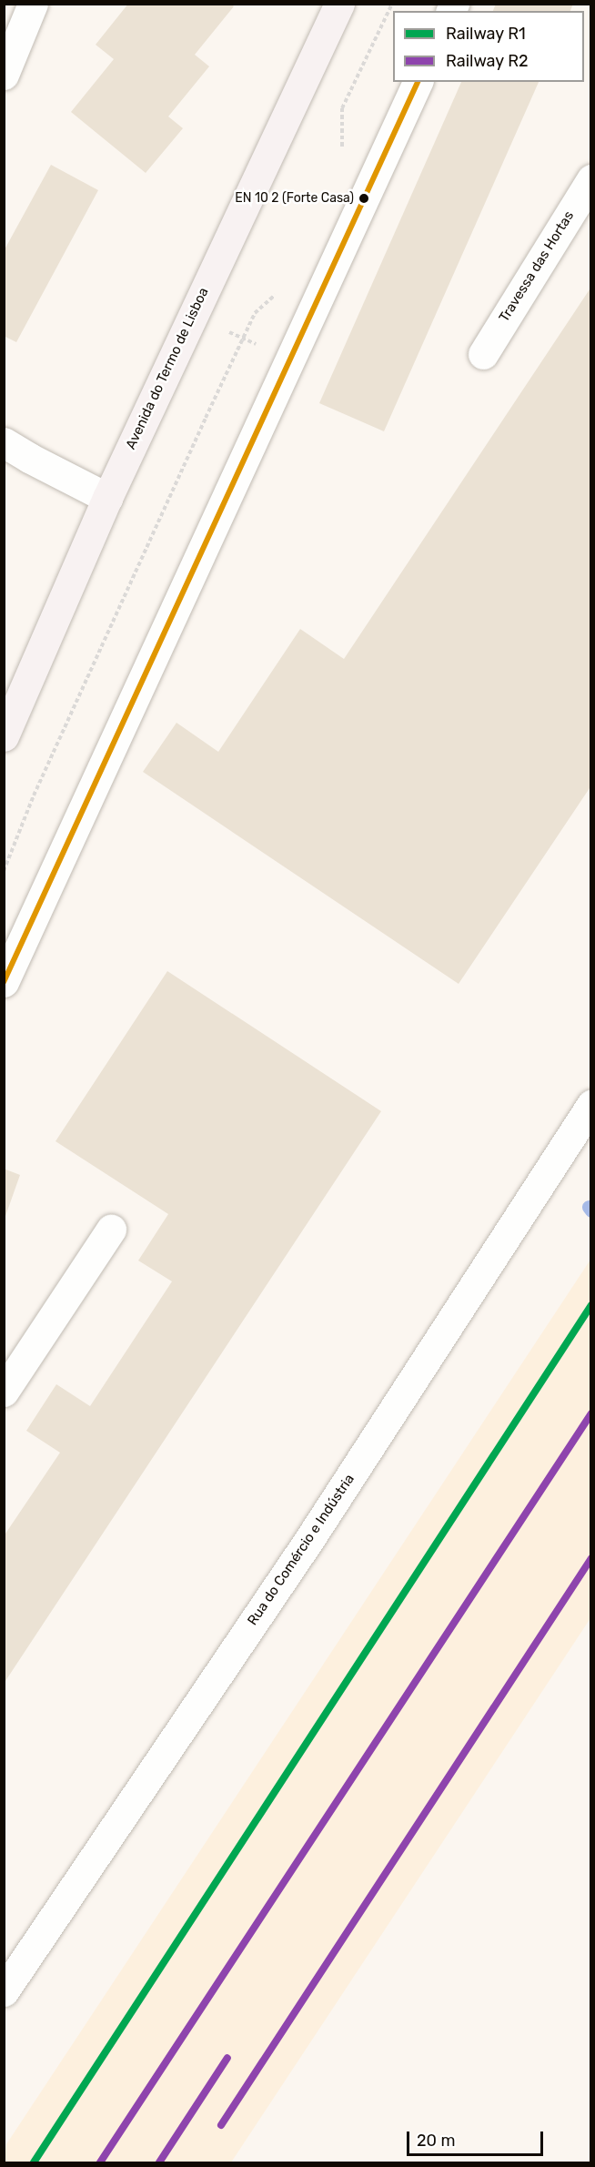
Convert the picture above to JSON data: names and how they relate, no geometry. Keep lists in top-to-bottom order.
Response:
{
  "streets": {
    "main road": ["Avenida do Termo de Lisboa"],
    "street": ["Travessa das Hortas", "Rua do Comércio e Indústria"]
  },
  "places": ["EN 10 2 (Forte Casa)"],
  "lines": ["rail line R1", "rail line R2"],
  "legend": ["Railway R1", "Railway R2"],
  "scale_bar": "20 m"
}
